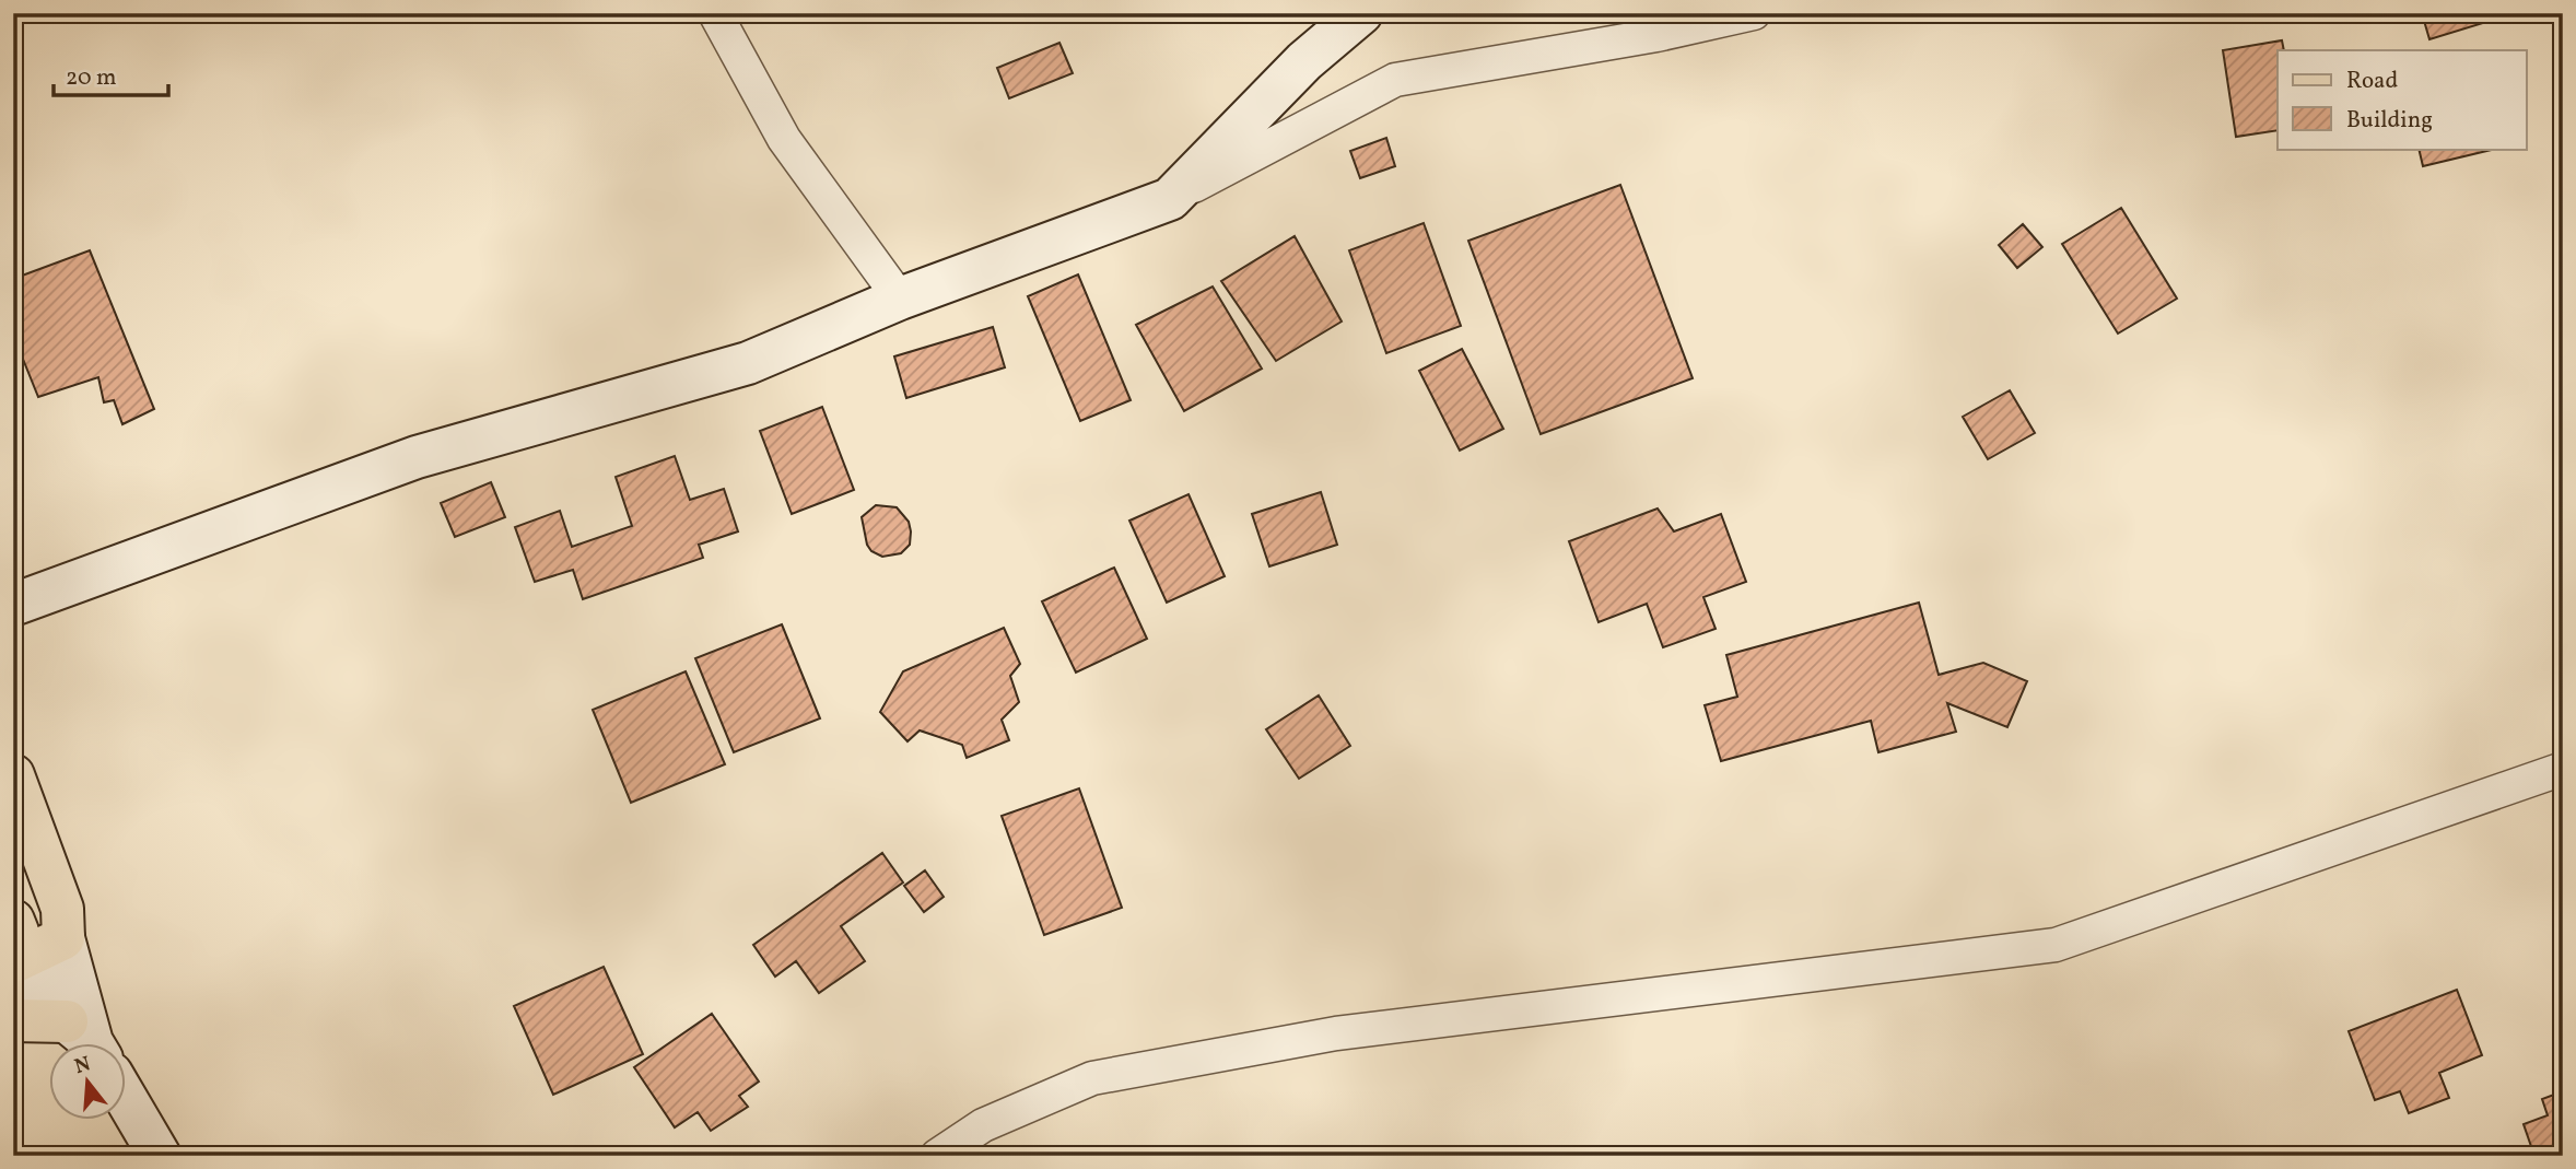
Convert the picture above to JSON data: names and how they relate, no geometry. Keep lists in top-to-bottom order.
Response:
{
  "legend": ["Road", "Building"],
  "scale_bar": "20 m",
  "north": "top"
}
